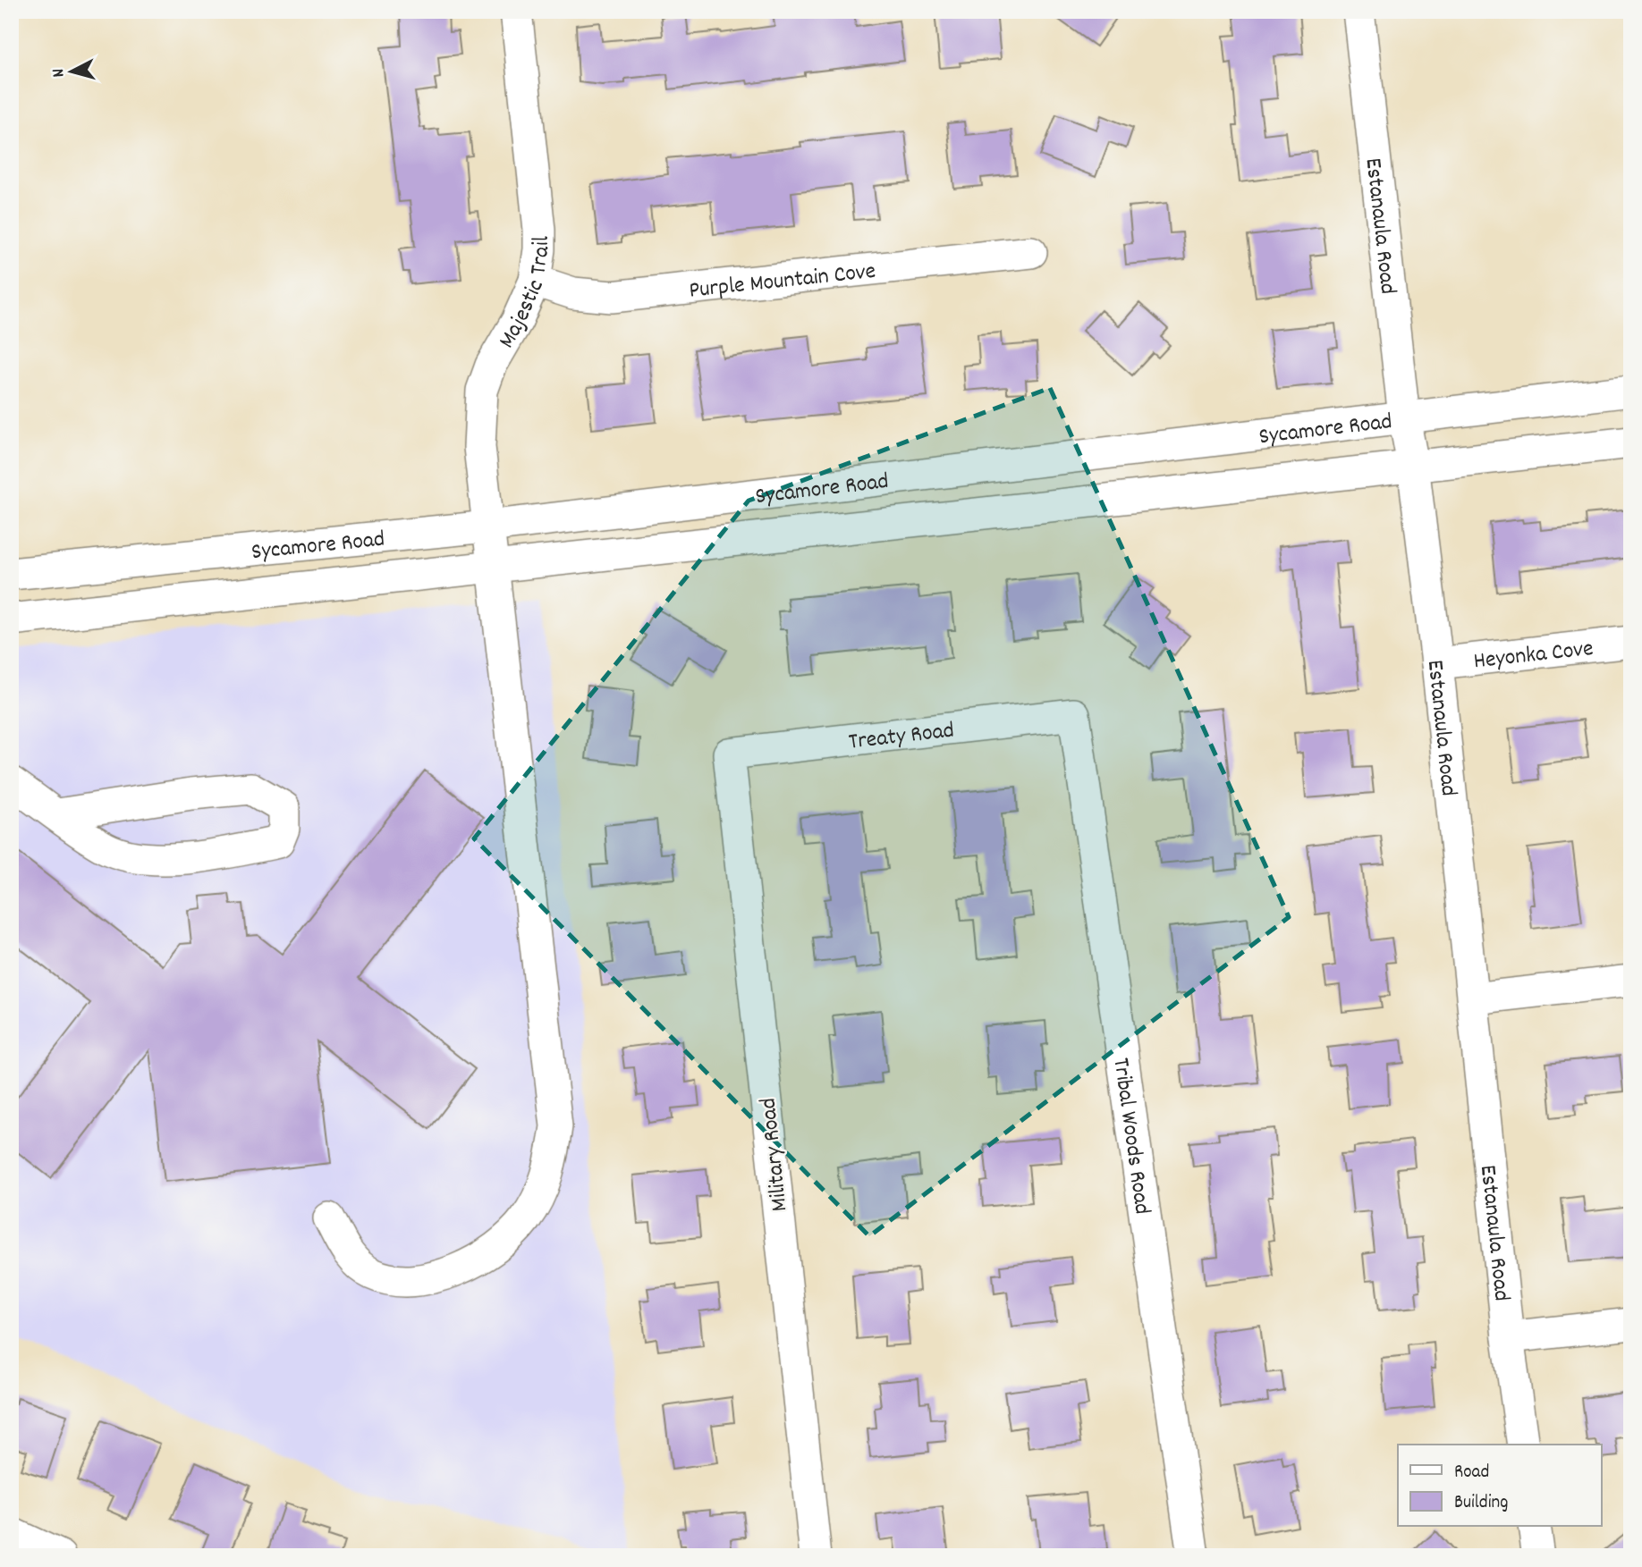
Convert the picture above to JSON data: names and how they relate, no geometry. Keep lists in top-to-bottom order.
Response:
{
  "streets": {
    "street": [
      "Estanaula Road",
      "Purple Mountain Cove",
      "Majestic Trail",
      "Sycamore Road",
      "Heyonka Cove",
      "Treaty Road",
      "Tribal Woods Road",
      "Military Road"
    ]
  },
  "crossings": [
    ["Estanaula Road", "Sycamore Road"],
    ["Estanaula Road", "Heyonka Cove"],
    ["Purple Mountain Cove", "Majestic Trail"],
    ["Majestic Trail", "Sycamore Road"],
    ["Treaty Road", "Tribal Woods Road"],
    ["Treaty Road", "Military Road"]
  ],
  "legend": ["Road", "Building"],
  "north": "left"
}
